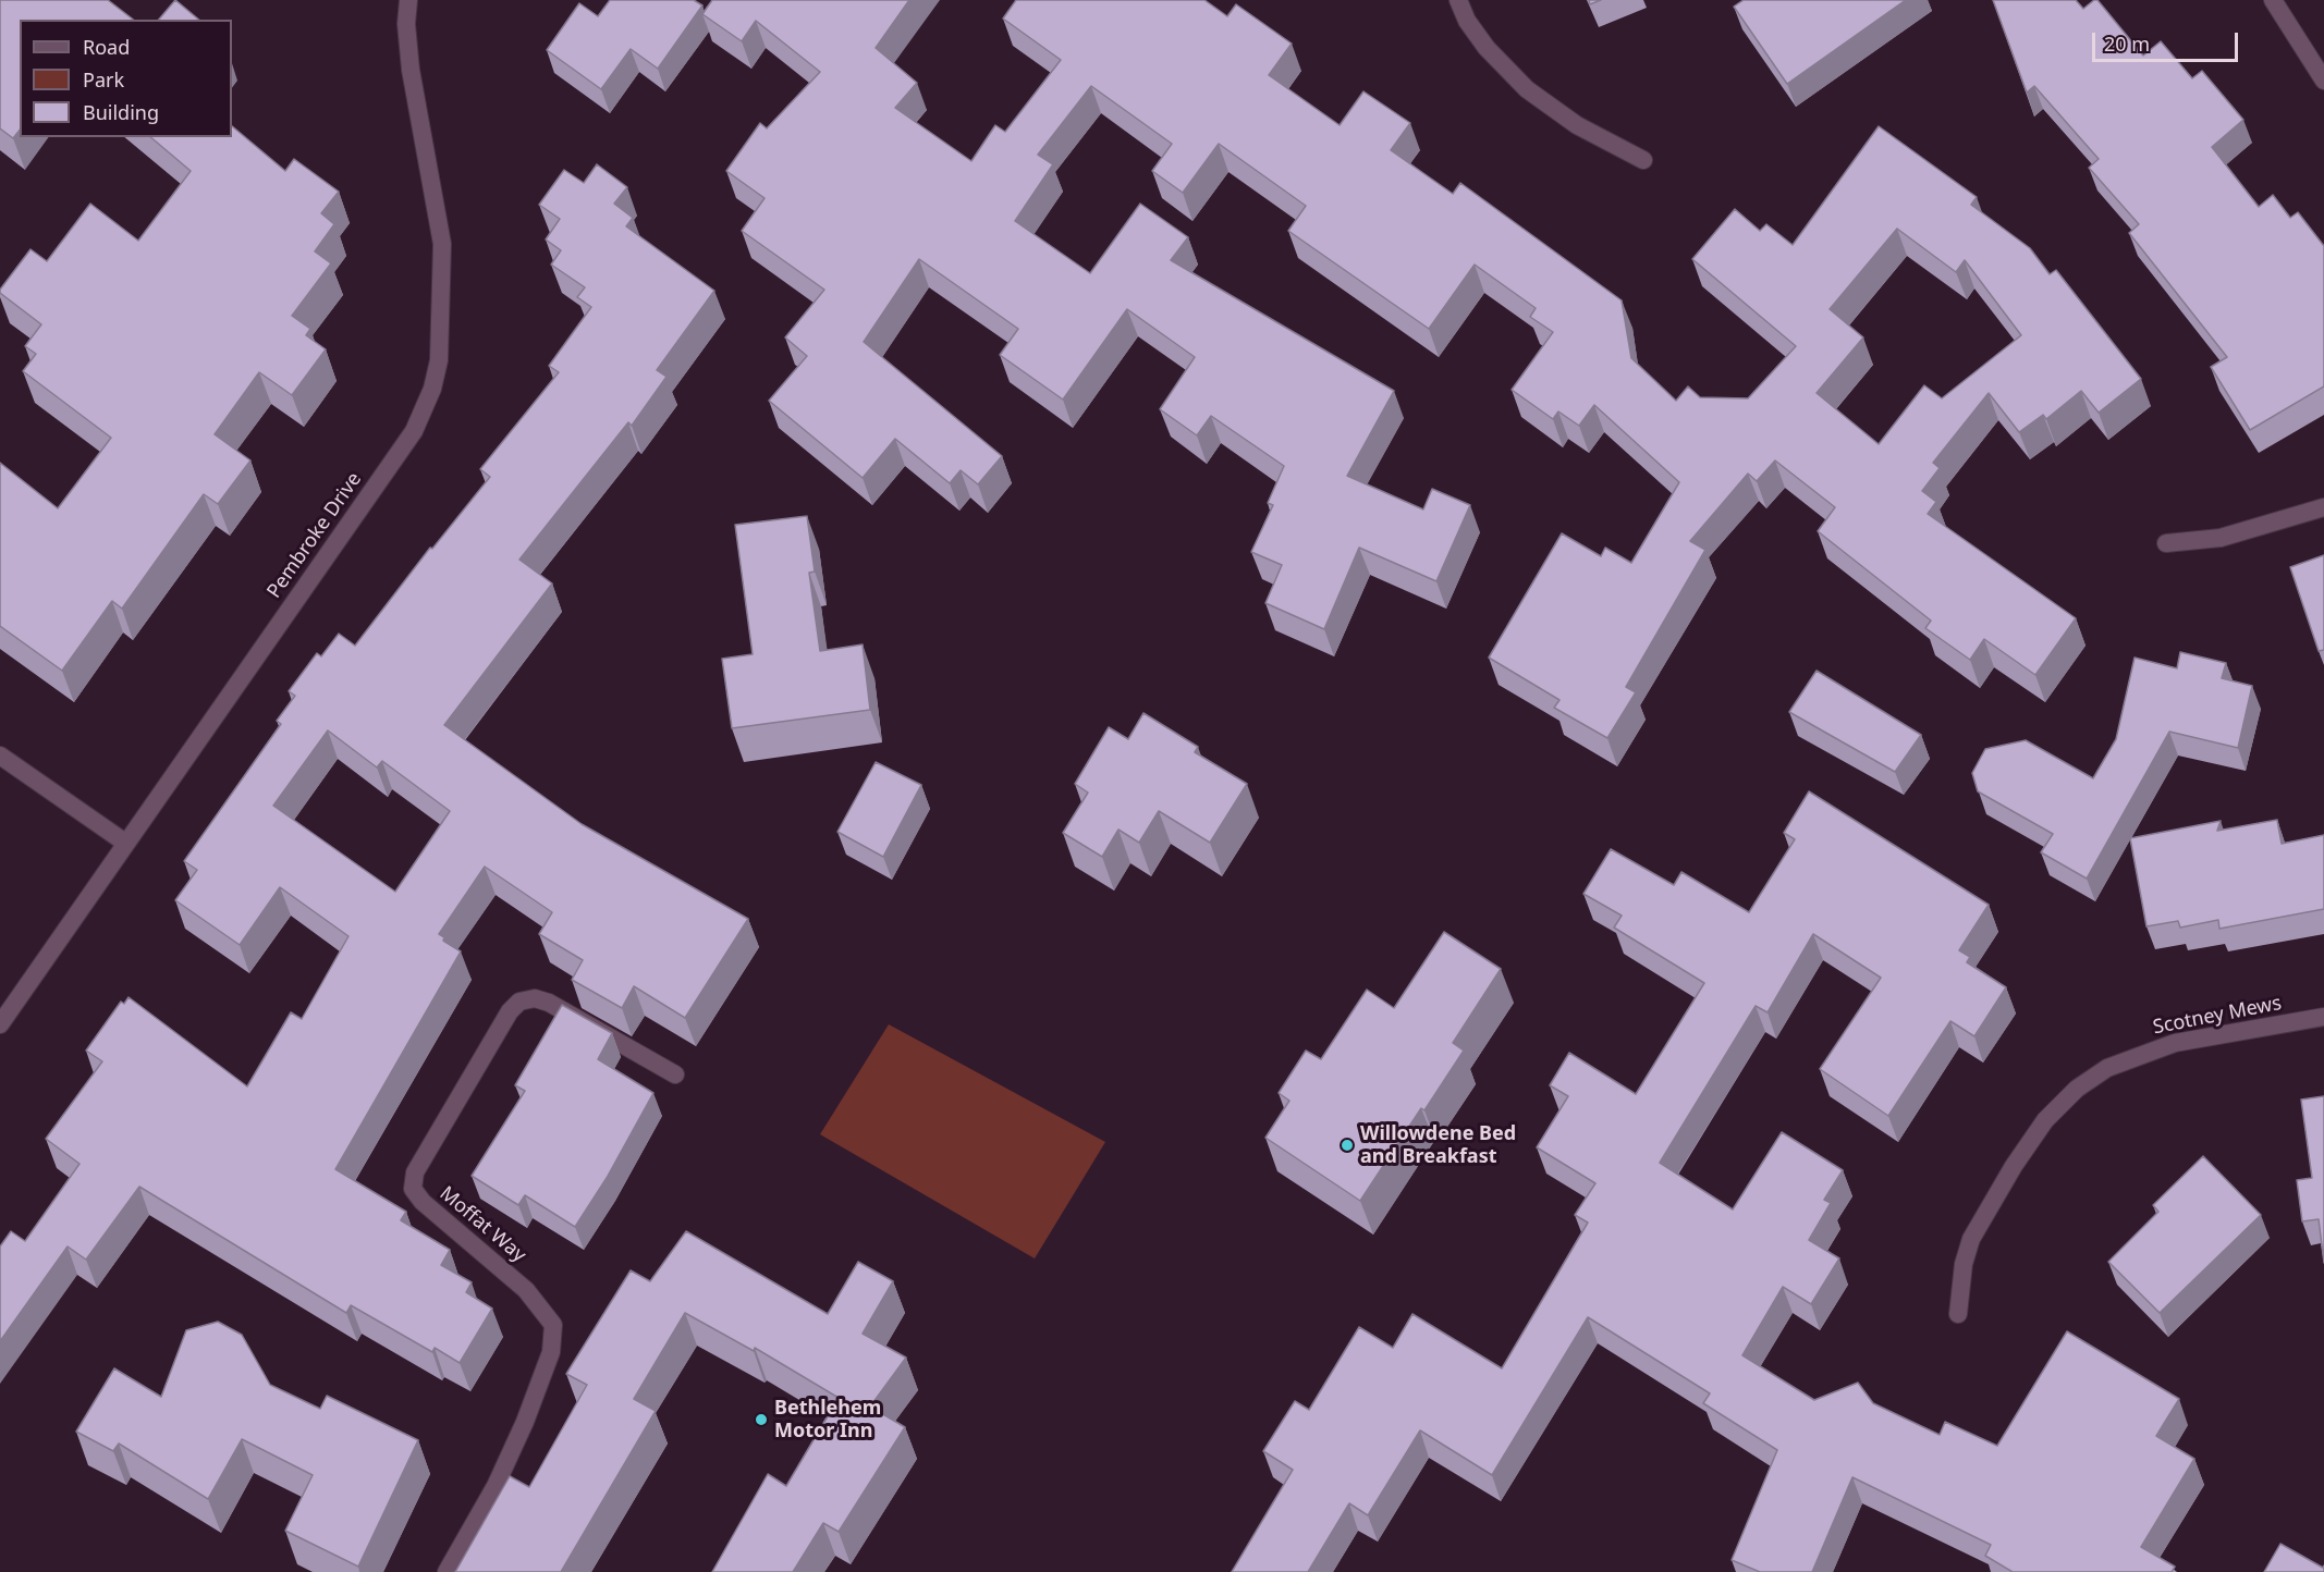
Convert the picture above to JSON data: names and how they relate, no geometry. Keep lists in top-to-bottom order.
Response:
{
  "streets": {
    "street": ["Pembroke Drive", "Scotney Mews", "Moffat Way"]
  },
  "places": ["Willowdene Bed and Breakfast", "Bethlehem Motor Inn"],
  "legend": ["Road", "Park", "Building"],
  "scale_bar": "20 m"
}
